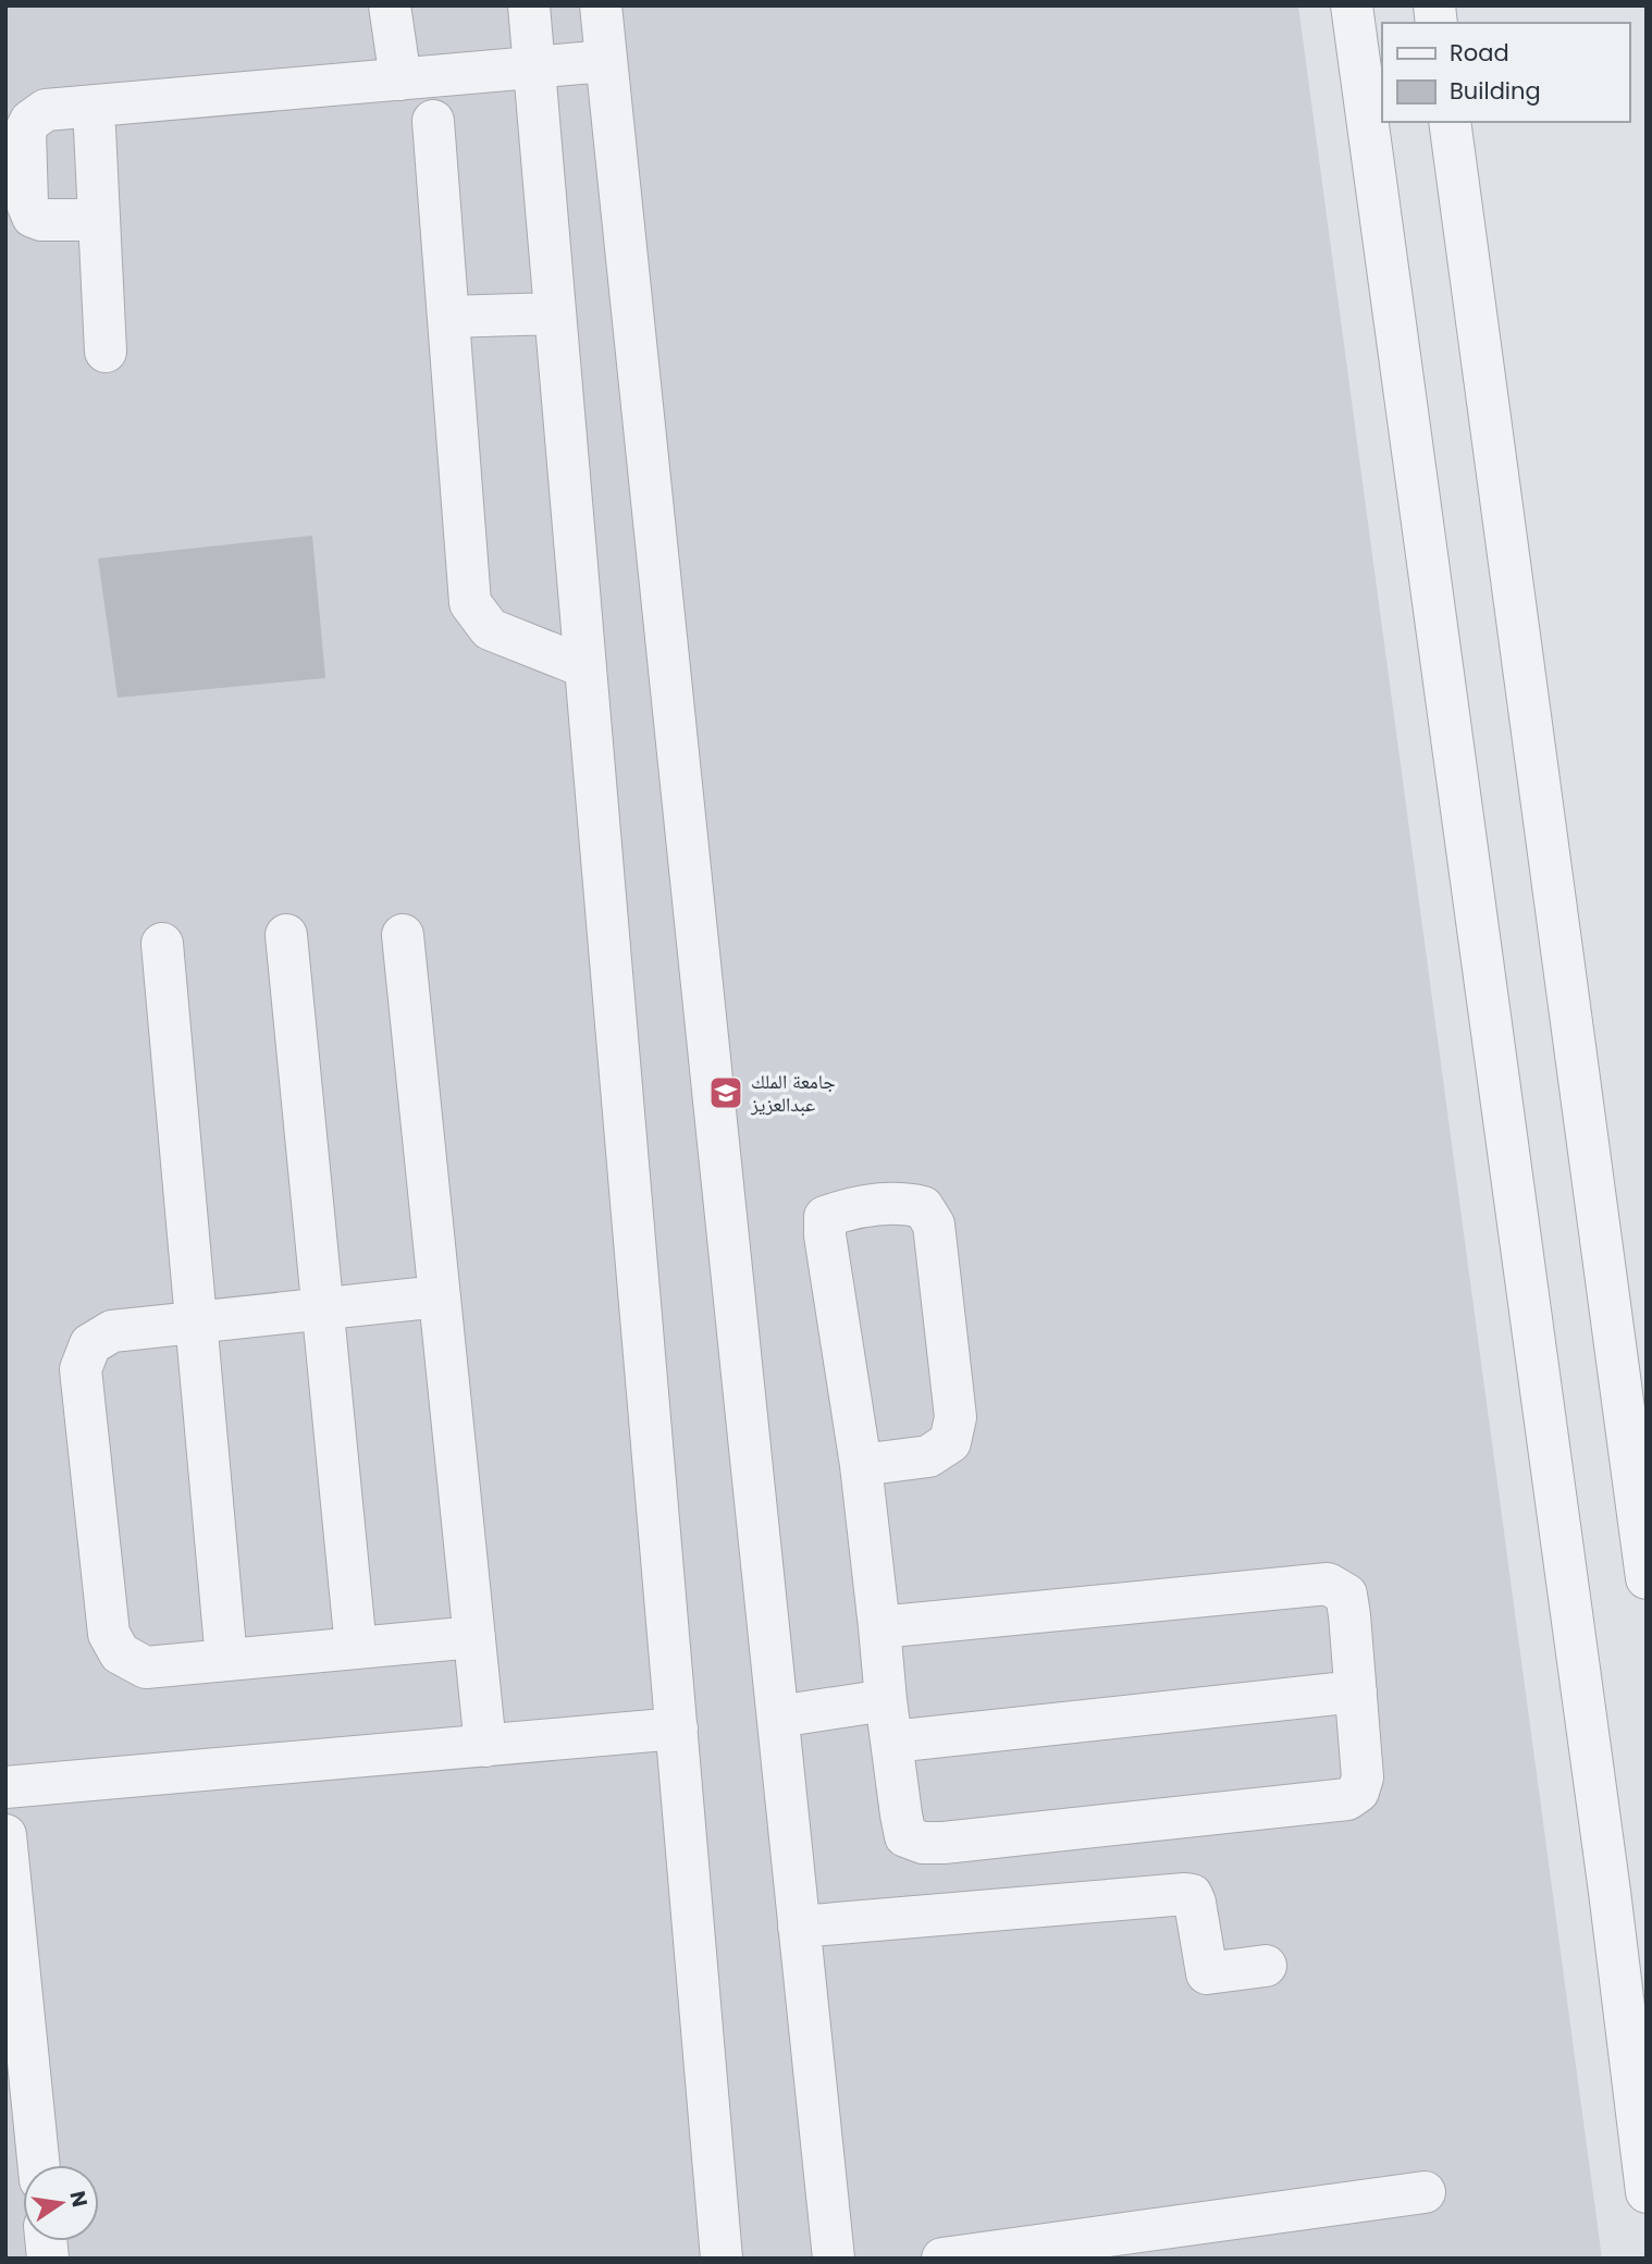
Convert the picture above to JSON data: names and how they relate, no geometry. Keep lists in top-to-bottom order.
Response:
{
  "places": {
    "school or university": ["جامعة الملك عبدالعزيز"]
  },
  "legend": ["Road", "Building"],
  "north": "right"
}
